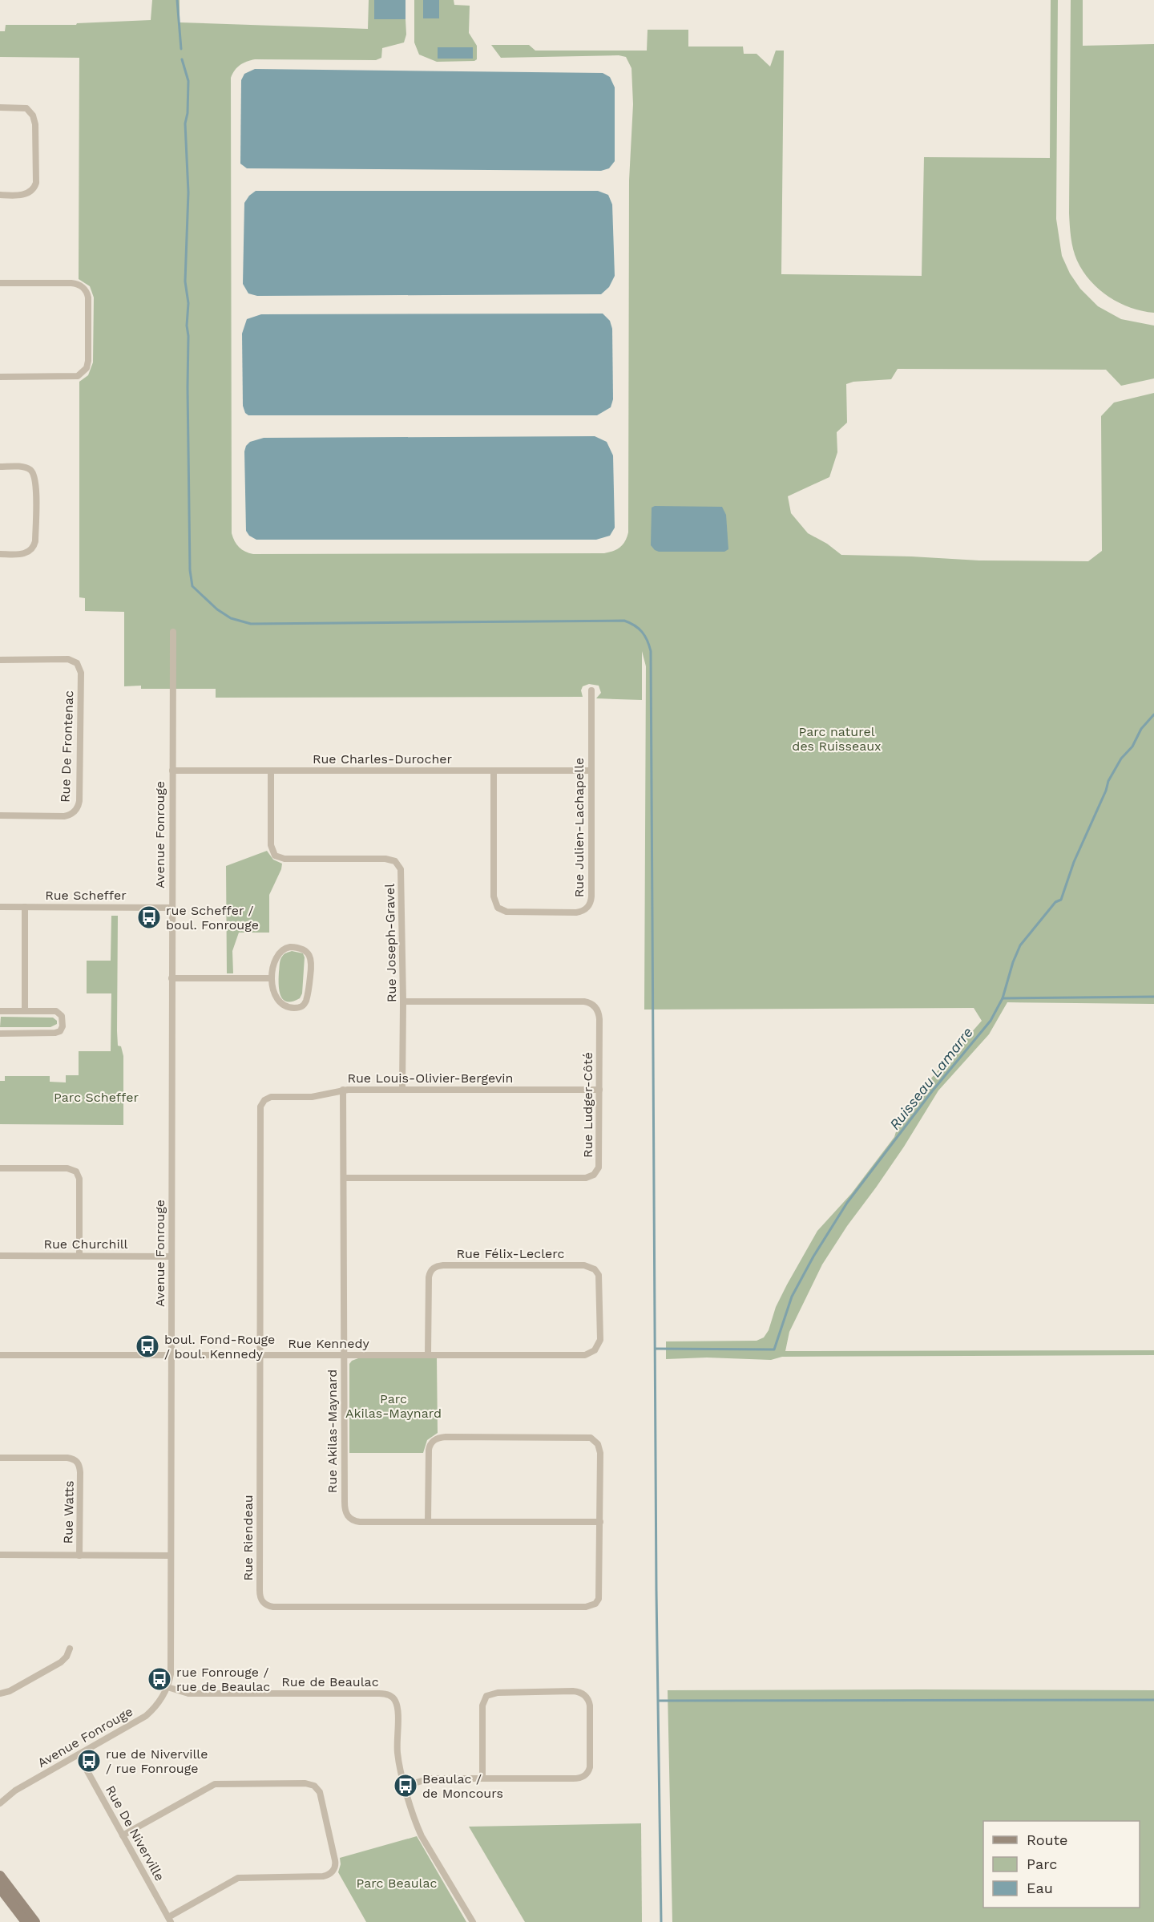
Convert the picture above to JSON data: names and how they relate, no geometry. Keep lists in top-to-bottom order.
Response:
{
  "streets": {
    "street": [
      "Rue De Frontenac",
      "Rue Charles-Durocher",
      "Rue Julien-Lachapelle",
      "Avenue Fonrouge",
      "Rue Scheffer",
      "Rue Joseph-Gravel",
      "Rue Louis-Olivier-Bergevin",
      "Rue Ludger-Côté",
      "Rue Churchill",
      "Rue Félix-Leclerc",
      "Rue Kennedy",
      "Rue Akilas-Maynard",
      "Rue Watts",
      "Rue Riendeau",
      "Rue de Beaulac",
      "Rue De Niverville"
    ]
  },
  "crossings": [
    ["Rue Charles-Durocher", "Rue Julien-Lachapelle"],
    ["Rue Charles-Durocher", "Avenue Fonrouge"],
    ["Rue Charles-Durocher", "Rue Joseph-Gravel"],
    ["Avenue Fonrouge", "Rue Scheffer"],
    ["Avenue Fonrouge", "Rue Churchill"],
    ["Avenue Fonrouge", "Rue Kennedy"],
    ["Avenue Fonrouge", "Rue Watts"],
    ["Avenue Fonrouge", "Rue de Beaulac"],
    ["Avenue Fonrouge", "Rue De Niverville"],
    ["Rue Joseph-Gravel", "Rue Louis-Olivier-Bergevin"],
    ["Rue Joseph-Gravel", "Rue Ludger-Côté"],
    ["Rue Louis-Olivier-Bergevin", "Rue Ludger-Côté"],
    ["Rue Louis-Olivier-Bergevin", "Rue Akilas-Maynard"],
    ["Rue Louis-Olivier-Bergevin", "Rue Riendeau"],
    ["Rue Ludger-Côté", "Rue Akilas-Maynard"],
    ["Rue Félix-Leclerc", "Rue Kennedy"],
    ["Rue Kennedy", "Rue Akilas-Maynard"],
    ["Rue Kennedy", "Rue Riendeau"],
    ["Rue Akilas-Maynard", "Rue Riendeau"]
  ],
  "water": ["Ruisseau Lamarre"],
  "parks": [
    "Parc naturel des Ruisseaux",
    "Parc Scheffer",
    "Parc Akilas-Maynard",
    "Parc Beaulac"
  ],
  "places": {
    "bus stop": [
      "rue Scheffer / boul. Fonrouge",
      "boul. Fond-Rouge / boul. Kennedy",
      "rue Fonrouge / rue de Beaulac",
      "rue de Niverville / rue Fonrouge",
      "Beaulac / de Moncours"
    ]
  },
  "legend": ["Route", "Parc", "Eau"]
}
